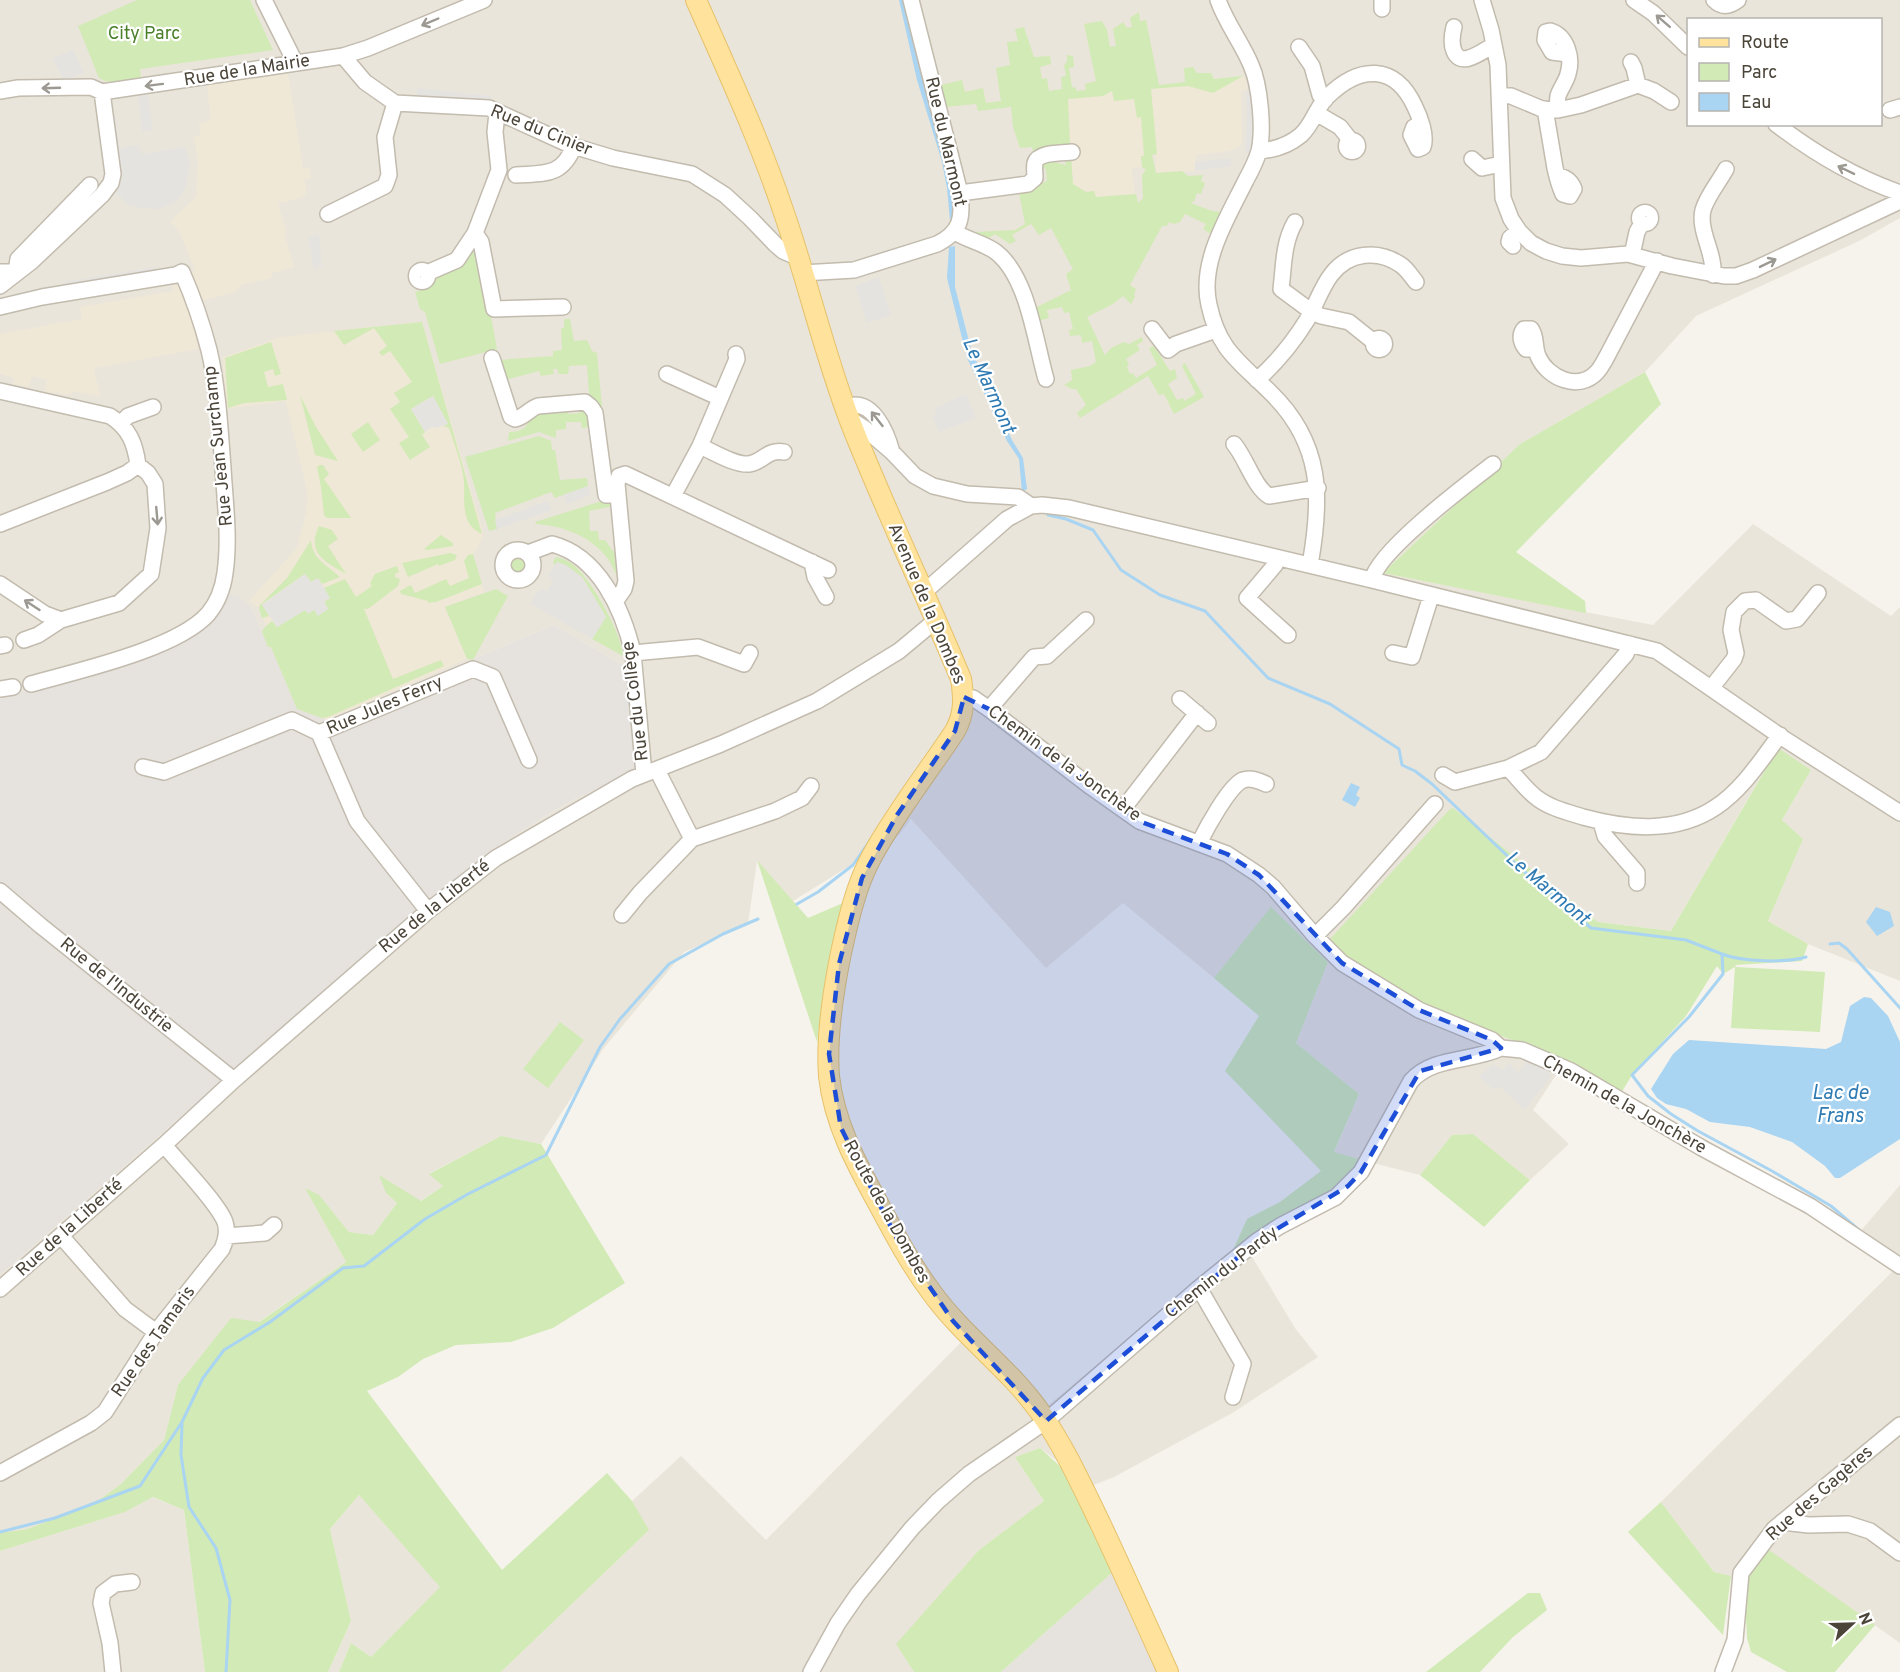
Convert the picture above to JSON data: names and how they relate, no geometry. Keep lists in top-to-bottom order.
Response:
{
  "streets": {
    "main road": ["Avenue de la Dombes", "Route de la Dombes"],
    "street": [
      "Rue de la Mairie",
      "Rue du Cinier",
      "Rue du Marmont",
      "Rue Jean Surchamp",
      "Rue du Collège",
      "Rue Jules Ferry",
      "Chemin de la Jonchère",
      "Rue de la Liberté",
      "Rue de l'Industrie",
      "Chemin du Pardy",
      "Rue des Tamaris",
      "Rue des Gagères"
    ]
  },
  "crossings": [
    ["Rue du Cinier", "Rue du Marmont"],
    ["Rue du Cinier", "Avenue de la Dombes"],
    ["Rue du Marmont", "Avenue de la Dombes"],
    ["Avenue de la Dombes", "Chemin de la Jonchère"],
    ["Avenue de la Dombes", "Rue de la Liberté"],
    ["Avenue de la Dombes", "Route de la Dombes"],
    ["Rue du Collège", "Rue de la Liberté"],
    ["Rue Jules Ferry", "Rue de la Liberté"],
    ["Chemin de la Jonchère", "Chemin du Pardy"],
    ["Rue de la Liberté", "Rue de l'Industrie"],
    ["Route de la Dombes", "Chemin du Pardy"]
  ],
  "one_way": ["Rue de la Mairie"],
  "water": ["Le Marmont", "Lac de Frans"],
  "parks": ["City Parc"],
  "legend": ["Route", "Parc", "Eau"],
  "north": "right"
}
